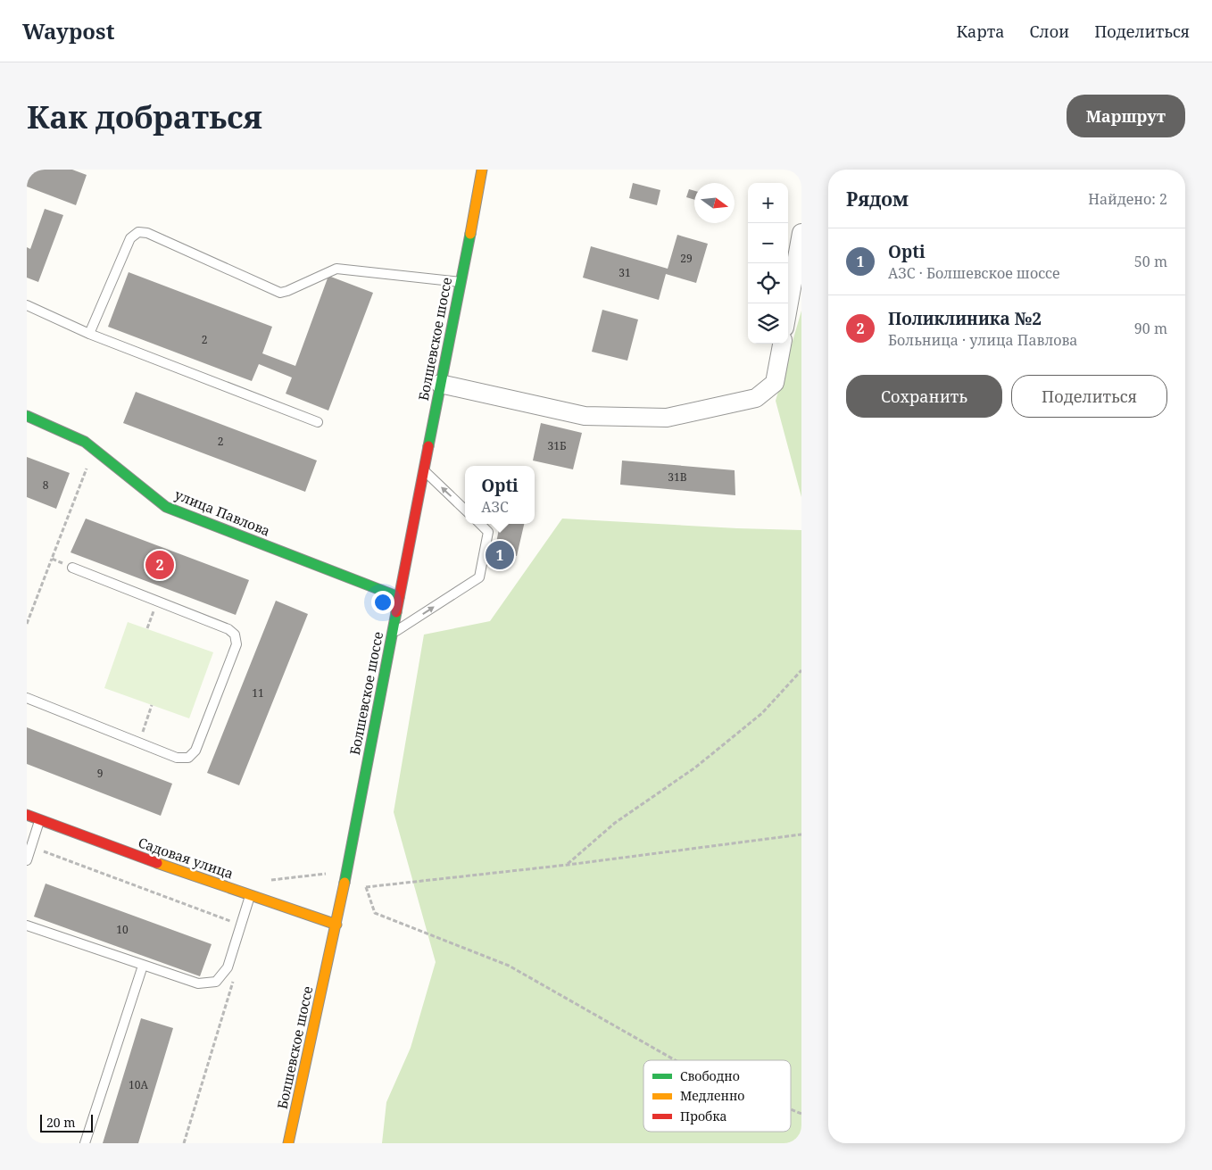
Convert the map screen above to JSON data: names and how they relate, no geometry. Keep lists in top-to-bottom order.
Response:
{
  "streets": {
    "main road": ["Болшевское шоссе", "улица Павлова", "Садовая улица"]
  },
  "crossings": [
    ["Болшевское шоссе", "улица Павлова"],
    ["Болшевское шоссе", "Садовая улица"]
  ],
  "house_numbers": [
    "29",
    "31",
    "2",
    "2",
    "31Б",
    "31В",
    "8",
    "11",
    "9",
    "10",
    "10А"
  ],
  "legend": ["Свободно", "Медленно", "Пробка"],
  "scale_bar": "20 m",
  "north": "right",
  "page": {
    "header": "Waypost",
    "nav": ["Карта", "Слои", "Поделиться"],
    "buttons": [
      "Маршрут",
      ["Сохранить", "Поделиться"]
    ],
    "title": "Как добраться",
    "heading": ["Рядом", "Найдено: 2"],
    "map_buttons": ["+", "−"],
    "list": [
      {
        "mark": "1",
        "name": "Opti",
        "note": "АЗС · Болшевское шоссе",
        "value": "50 m"
      },
      {
        "mark": "2",
        "name": "Поликлиника №2",
        "note": "Больница · улица Павлова",
        "value": "90 m"
      }
    ],
    "popup": ["Opti", "АЗС"],
    "pins": ["1", "2"],
    "scale": "20 m"
  }
}
